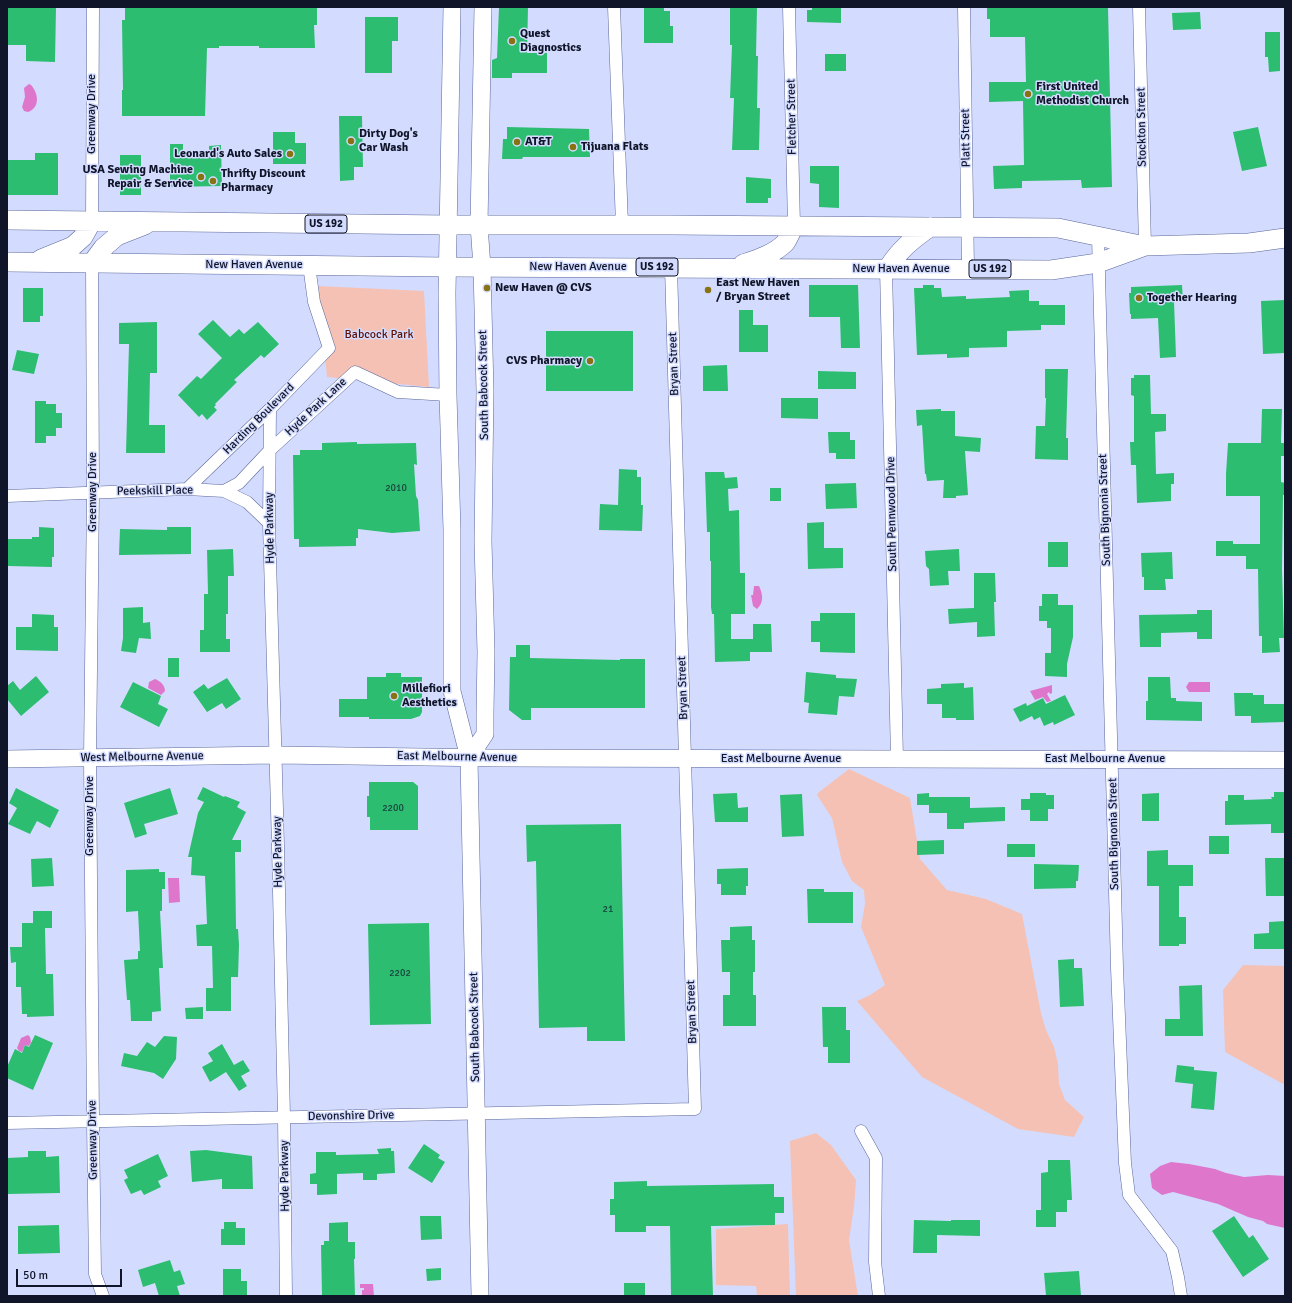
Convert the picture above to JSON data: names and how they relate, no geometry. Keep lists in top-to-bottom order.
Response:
{
  "streets": {
    "main road": [
      "US 192",
      "New Haven Avenue",
      "South Babcock Street",
      "West Melbourne Avenue",
      "East Melbourne Avenue"
    ],
    "street": [
      "Greenway Drive",
      "Fletcher Street",
      "Stockton Street",
      "Platt Street",
      "Bryan Street",
      "Hyde Park Lane",
      "Harding Boulevard",
      "Peekskill Place",
      "South Bignonia Street",
      "South Pennwood Drive",
      "Hyde Parkway",
      "Devonshire Drive"
    ]
  },
  "crossings": [
    ["Greenway Drive", "New Haven Avenue"],
    ["Greenway Drive", "Peekskill Place"],
    ["Greenway Drive", "West Melbourne Avenue"],
    ["Greenway Drive", "Devonshire Drive"],
    ["Fletcher Street", "New Haven Avenue"],
    ["Stockton Street", "New Haven Avenue"],
    ["Platt Street", "New Haven Avenue"],
    ["New Haven Avenue", "Bryan Street"],
    ["New Haven Avenue", "South Babcock Street"],
    ["New Haven Avenue", "Harding Boulevard"],
    ["New Haven Avenue", "South Bignonia Street"],
    ["New Haven Avenue", "South Pennwood Drive"],
    ["Bryan Street", "East Melbourne Avenue"],
    ["Bryan Street", "Devonshire Drive"],
    ["South Babcock Street", "Hyde Park Lane"],
    ["South Babcock Street", "East Melbourne Avenue"],
    ["South Babcock Street", "Devonshire Drive"],
    ["Hyde Park Lane", "Peekskill Place"],
    ["Hyde Park Lane", "Hyde Parkway"],
    ["Harding Boulevard", "Peekskill Place"],
    ["Harding Boulevard", "Hyde Parkway"],
    ["Peekskill Place", "Hyde Parkway"],
    ["South Bignonia Street", "East Melbourne Avenue"],
    ["South Pennwood Drive", "East Melbourne Avenue"],
    ["Hyde Parkway", "West Melbourne Avenue"],
    ["Hyde Parkway", "East Melbourne Avenue"],
    ["Hyde Parkway", "Devonshire Drive"],
    ["West Melbourne Avenue", "East Melbourne Avenue"]
  ],
  "parks": ["Babcock Park"],
  "places": [
    "Quest Diagnostics",
    "First United Methodist Church",
    "Dirty Dog's Car Wash",
    "AT&T",
    "Tijuana Flats",
    "Leonard's Auto Sales",
    "USA Sewing Machine Repair & Service",
    "Thrifty Discount Pharmacy",
    "New Haven @ CVS",
    "East New Haven / Bryan Street",
    "Together Hearing",
    "CVS Pharmacy",
    "Millefiori Aesthetics"
  ],
  "house_numbers": [
    "2010",
    "2200",
    "21",
    "2202"
  ],
  "scale_bar": "50 m"
}
